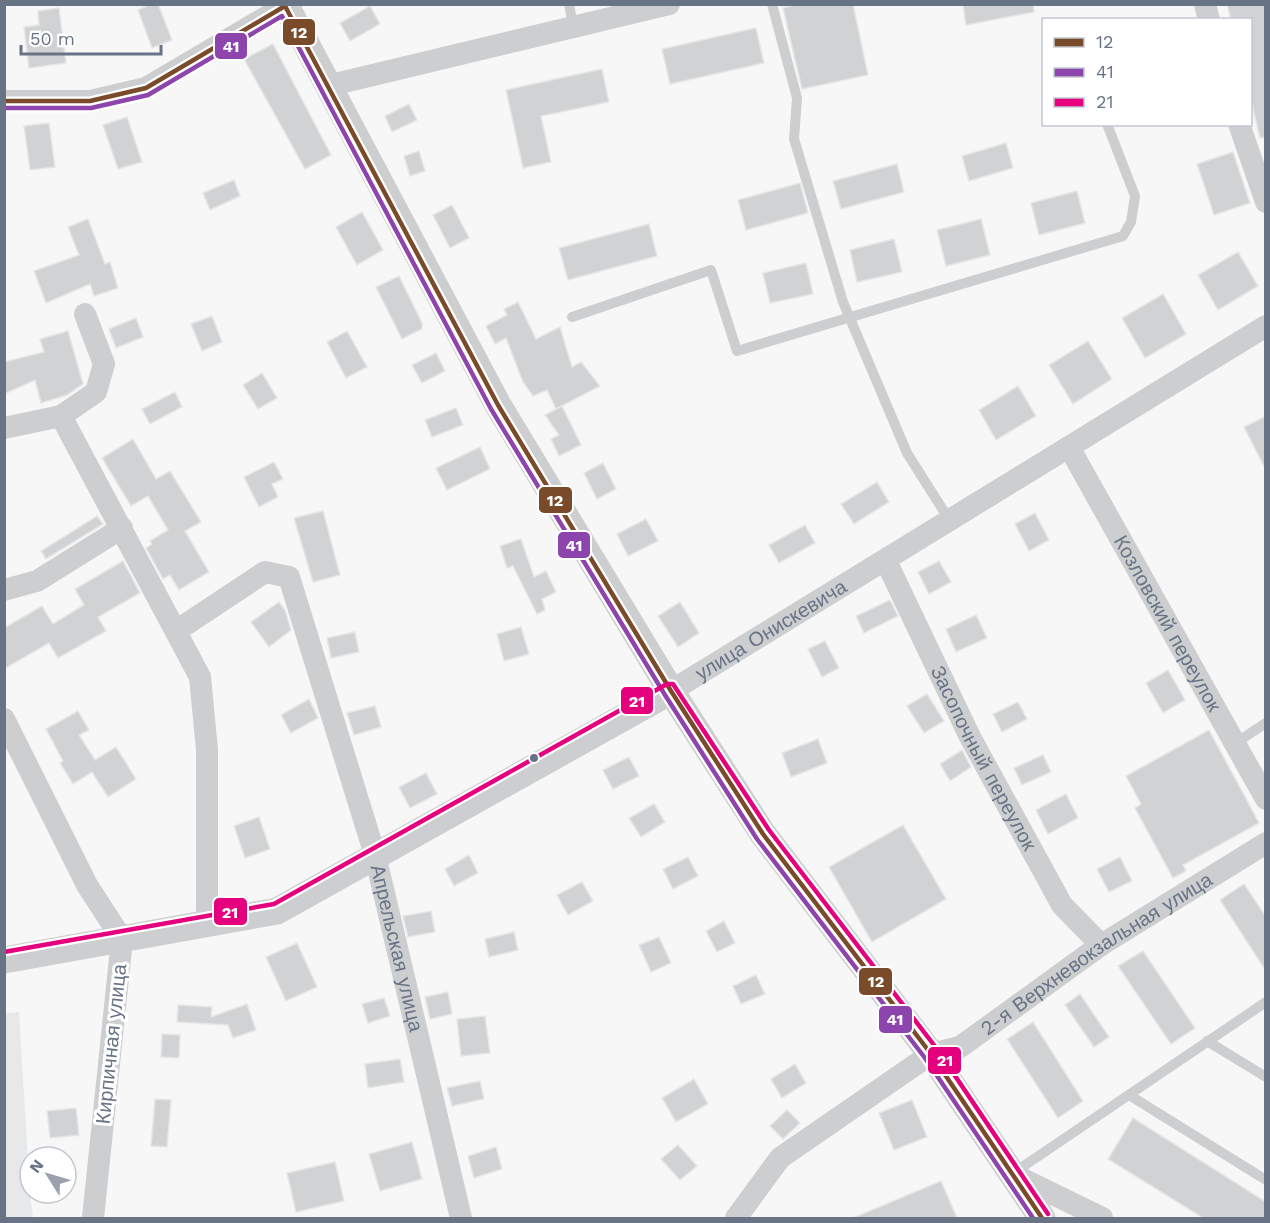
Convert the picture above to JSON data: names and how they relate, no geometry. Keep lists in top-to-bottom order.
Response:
{
  "streets": {
    "street": [
      "Козловский переулок",
      "улица Онискевича",
      "Засопочный переулок",
      "Апрельская улица",
      "2-я Верхневокзальная улица",
      "Кирпичная улица"
    ]
  },
  "crossings": [
    ["Козловский переулок", "улица Онискевича"],
    ["улица Онискевича", "Засопочный переулок"],
    ["улица Онискевича", "Апрельская улица"],
    ["улица Онискевича", "Кирпичная улица"],
    ["Засопочный переулок", "2-я Верхневокзальная улица"]
  ],
  "lines": ["transit line 12", "transit line 41", "transit line 21"],
  "legend": ["12", "41", "21"],
  "scale_bar": "50 m",
  "north": "top left"
}
